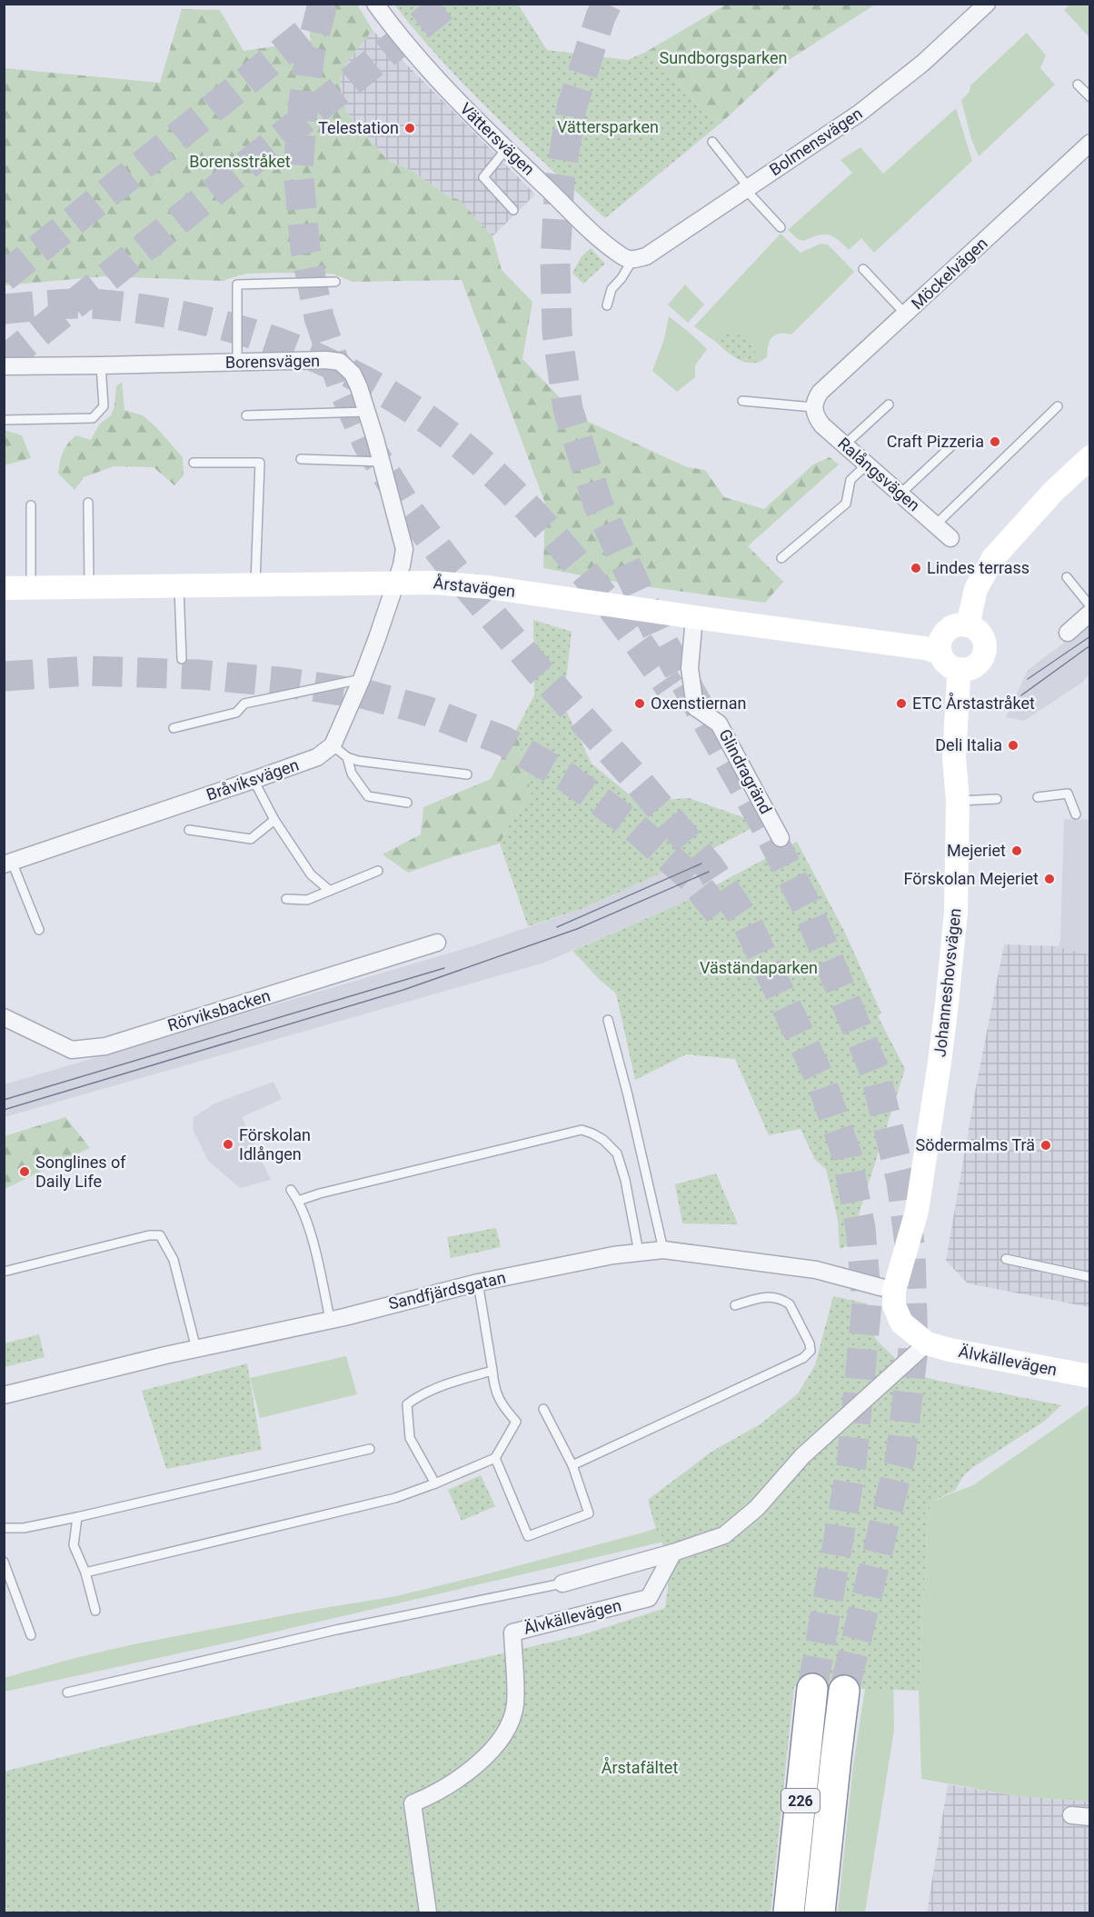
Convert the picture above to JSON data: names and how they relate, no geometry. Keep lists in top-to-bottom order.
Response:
{
  "streets": {
    "highway": ["226"],
    "main road": ["Årstavägen", "Johanneshovsvägen", "Älvkällevägen"],
    "street": [
      "Vättersvägen",
      "Bolmensvägen",
      "Möckelvägen",
      "Borensvägen",
      "Ralångsvägen",
      "Glindragränd",
      "Bråviksvägen",
      "Rörviksbacken",
      "Sandfjärdsgatan"
    ]
  },
  "crossings": [
    ["Vättersvägen", "Bolmensvägen"],
    ["Möckelvägen", "Ralångsvägen"],
    ["Borensvägen", "Årstavägen"],
    ["Årstavägen", "Glindragränd"],
    ["Årstavägen", "Johanneshovsvägen"],
    ["Johanneshovsvägen", "Sandfjärdsgatan"],
    ["Johanneshovsvägen", "Älvkällevägen"],
    ["Sandfjärdsgatan", "Älvkällevägen"]
  ],
  "parks": [
    "Sundborgsparken",
    "Vättersparken",
    "Borensstråket",
    "Väständaparken",
    "Årstafältet"
  ],
  "places": [
    "Telestation",
    "Craft Pizzeria",
    "Lindes terrass",
    "Oxenstiernan",
    "ETC Årstastråket",
    "Deli Italia",
    "Mejeriet",
    "Förskolan Mejeriet",
    "Förskolan Idlången",
    "Södermalms Trä",
    "Songlines of Daily Life"
  ]
}
